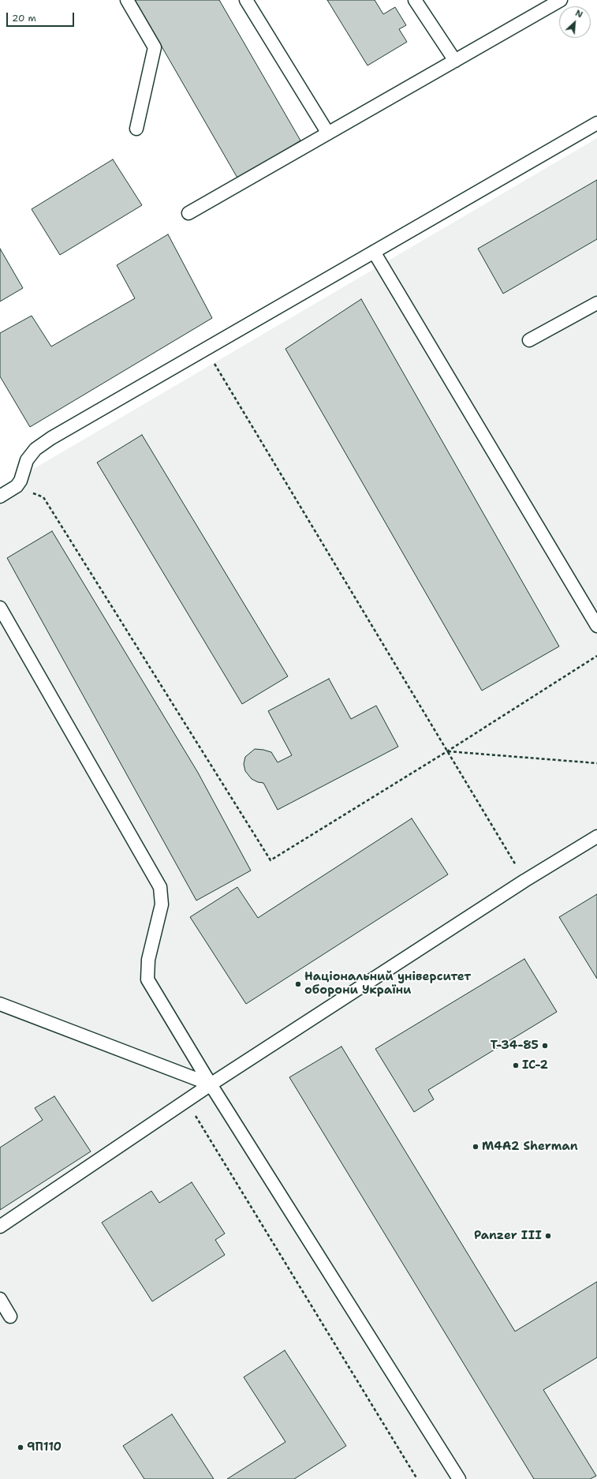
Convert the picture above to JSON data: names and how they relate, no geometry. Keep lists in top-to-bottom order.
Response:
{
  "places": [
    "Національний університет оборони України",
    "Т-34-85",
    "ІС-2",
    "M4A2 Sherman",
    "Panzer III",
    "9П110"
  ],
  "scale_bar": "20 m",
  "north": "top right"
}
